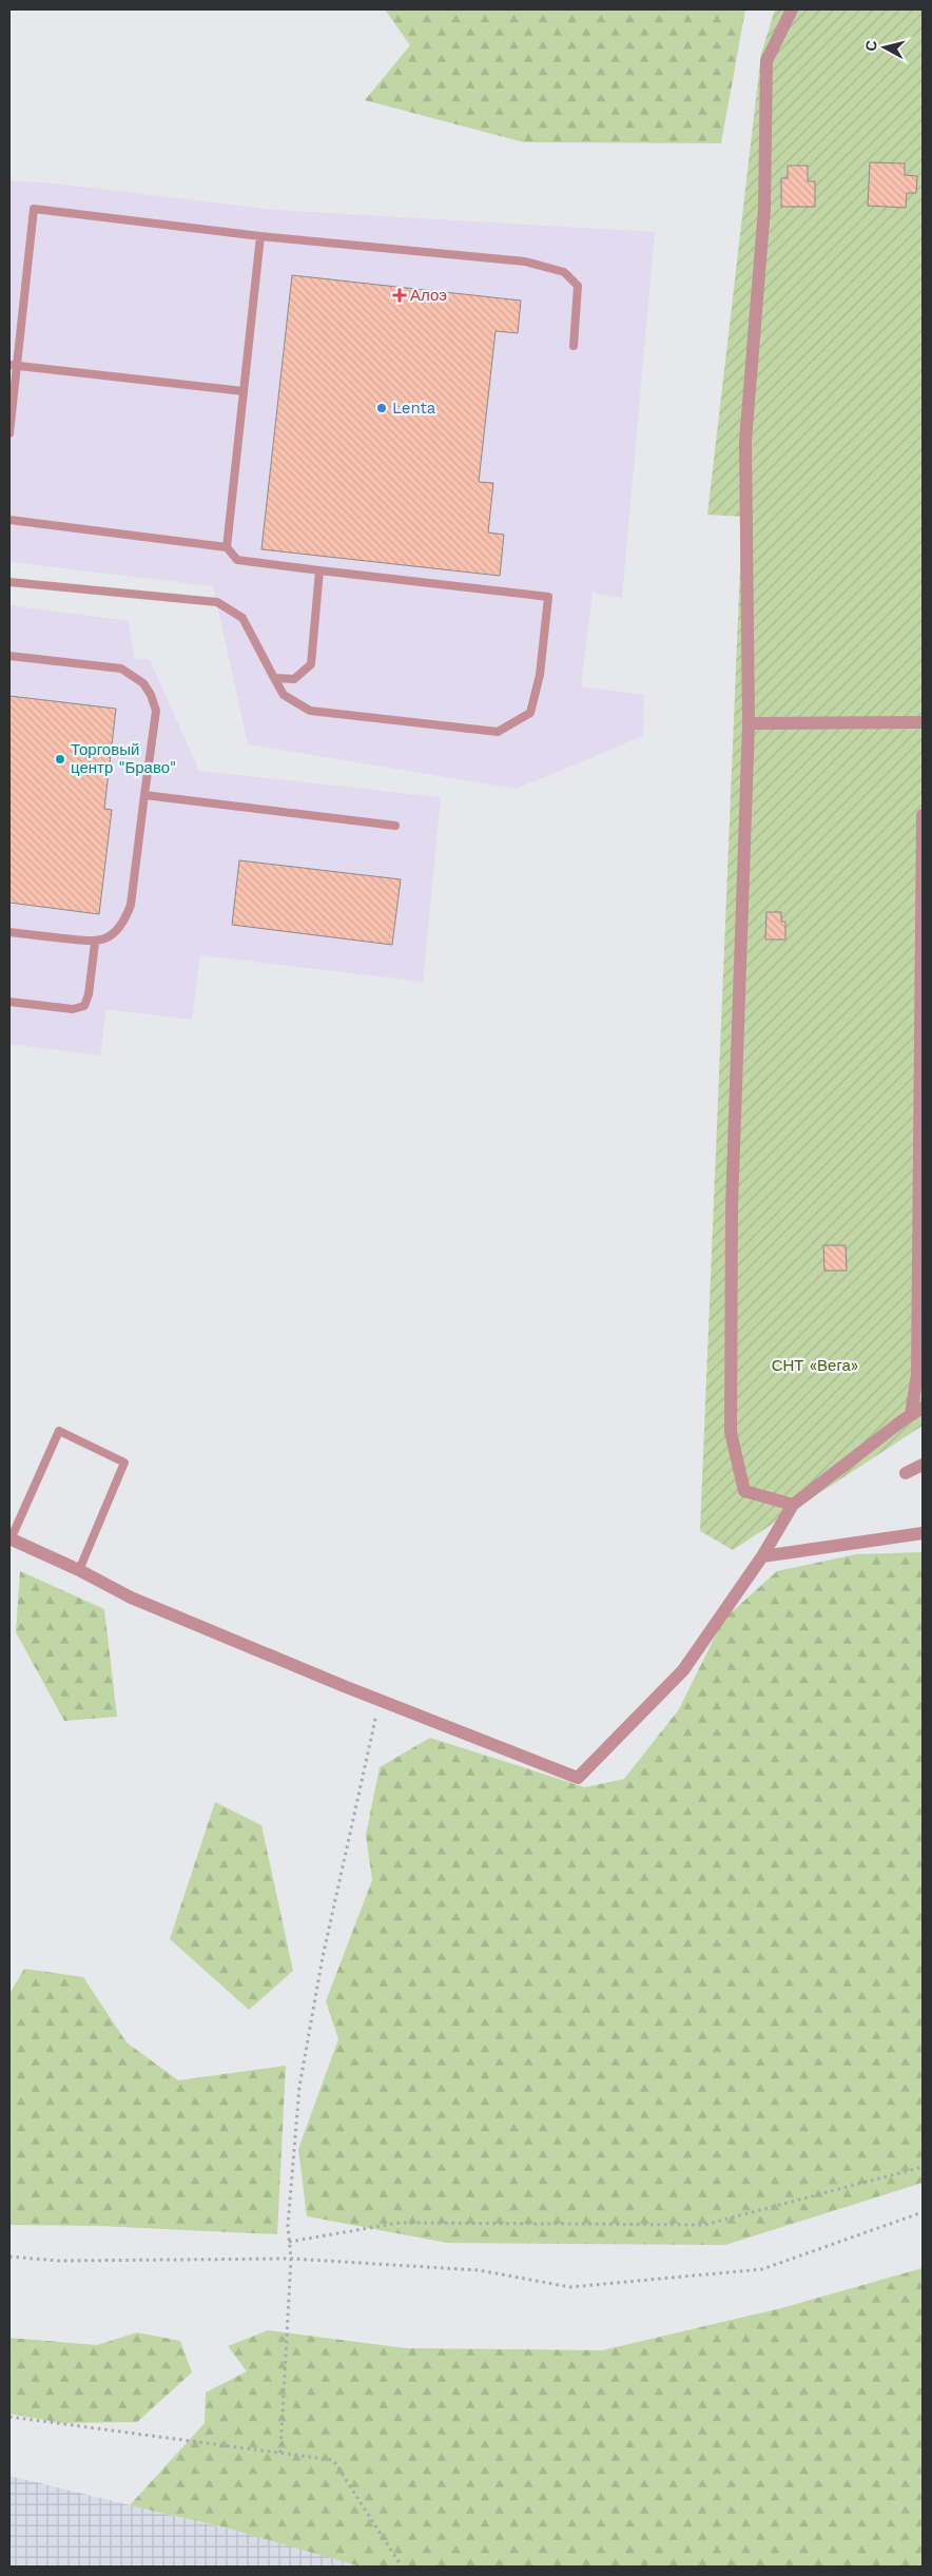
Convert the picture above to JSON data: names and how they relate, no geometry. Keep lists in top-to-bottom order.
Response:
{
  "parks": ["СНТ «Вега»"],
  "places": {
    "health": ["Алоэ"],
    "other": ["Lenta", "Торговый центр \"Браво\""]
  },
  "north": "left"
}
